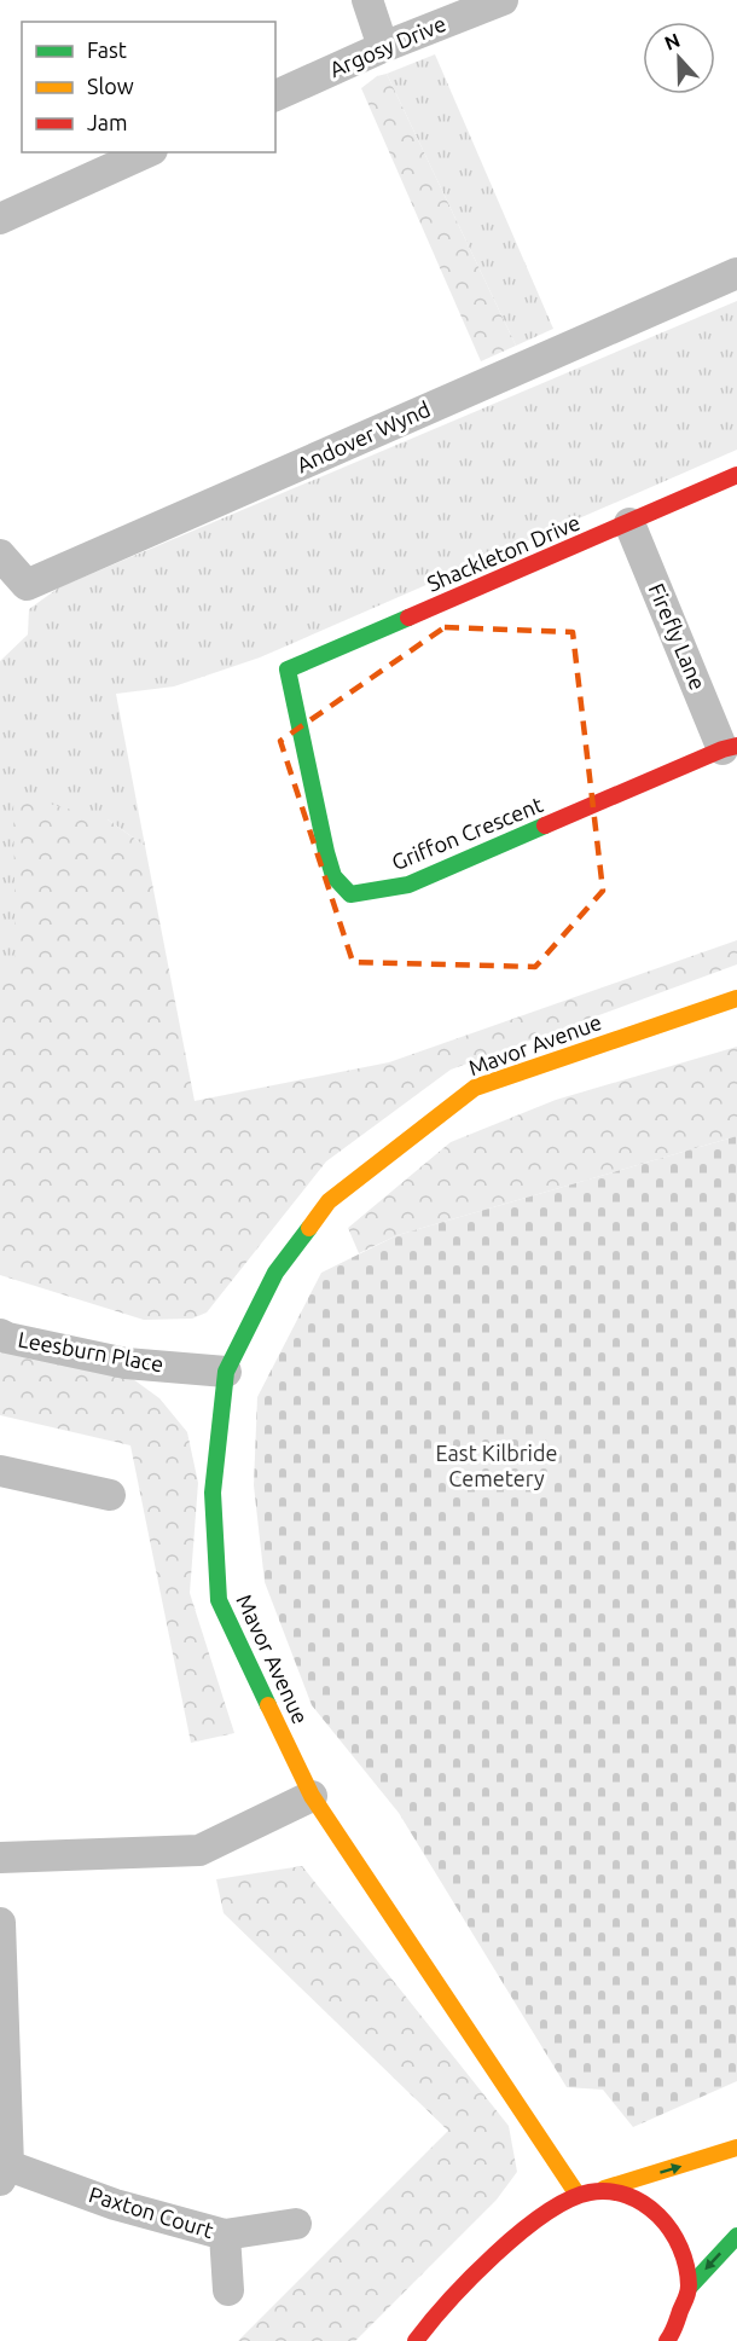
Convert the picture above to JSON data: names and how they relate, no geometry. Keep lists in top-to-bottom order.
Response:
{
  "streets": {
    "street": [
      "Argosy Drive",
      "Andover Wynd",
      "Shackleton Drive",
      "Firefly Lane",
      "Griffon Crescent",
      "Mavor Avenue",
      "Leesburn Place",
      "Paxton Court"
    ]
  },
  "crossings": [
    ["Shackleton Drive", "Firefly Lane"],
    ["Shackleton Drive", "Griffon Crescent"],
    ["Firefly Lane", "Griffon Crescent"],
    ["Mavor Avenue", "Leesburn Place"]
  ],
  "parks": ["East Kilbride Cemetery"],
  "legend": ["Fast", "Slow", "Jam"],
  "north": "top"
}
